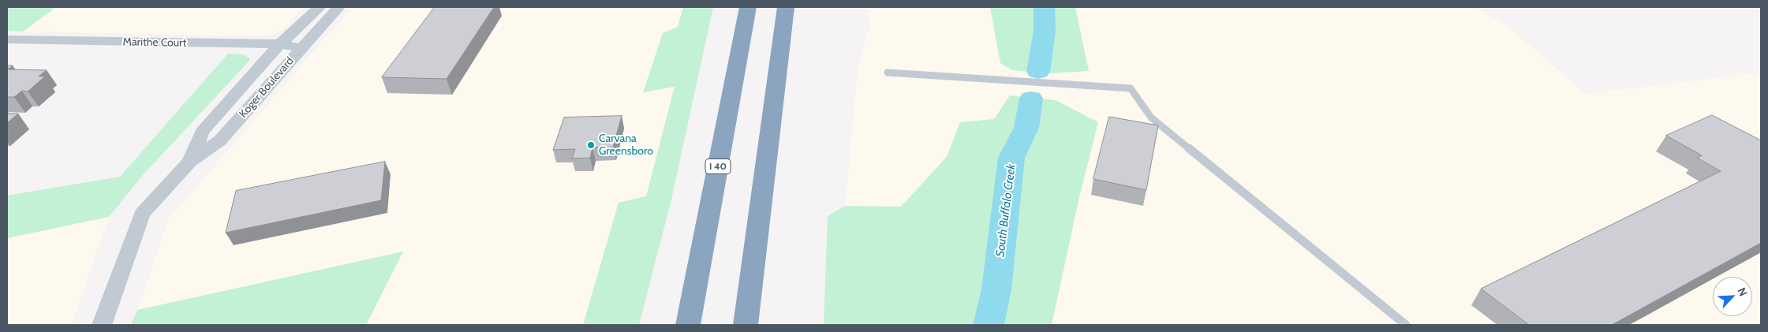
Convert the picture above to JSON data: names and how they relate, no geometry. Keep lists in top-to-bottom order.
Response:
{
  "streets": {
    "highway": ["I 40"],
    "street": ["Marithe Court", "Koger Boulevard"]
  },
  "crossings": [
    ["Marithe Court", "Koger Boulevard"]
  ],
  "water": ["South Buffalo Creek"],
  "places": ["Carvana Greensboro"],
  "north": "top right"
}
